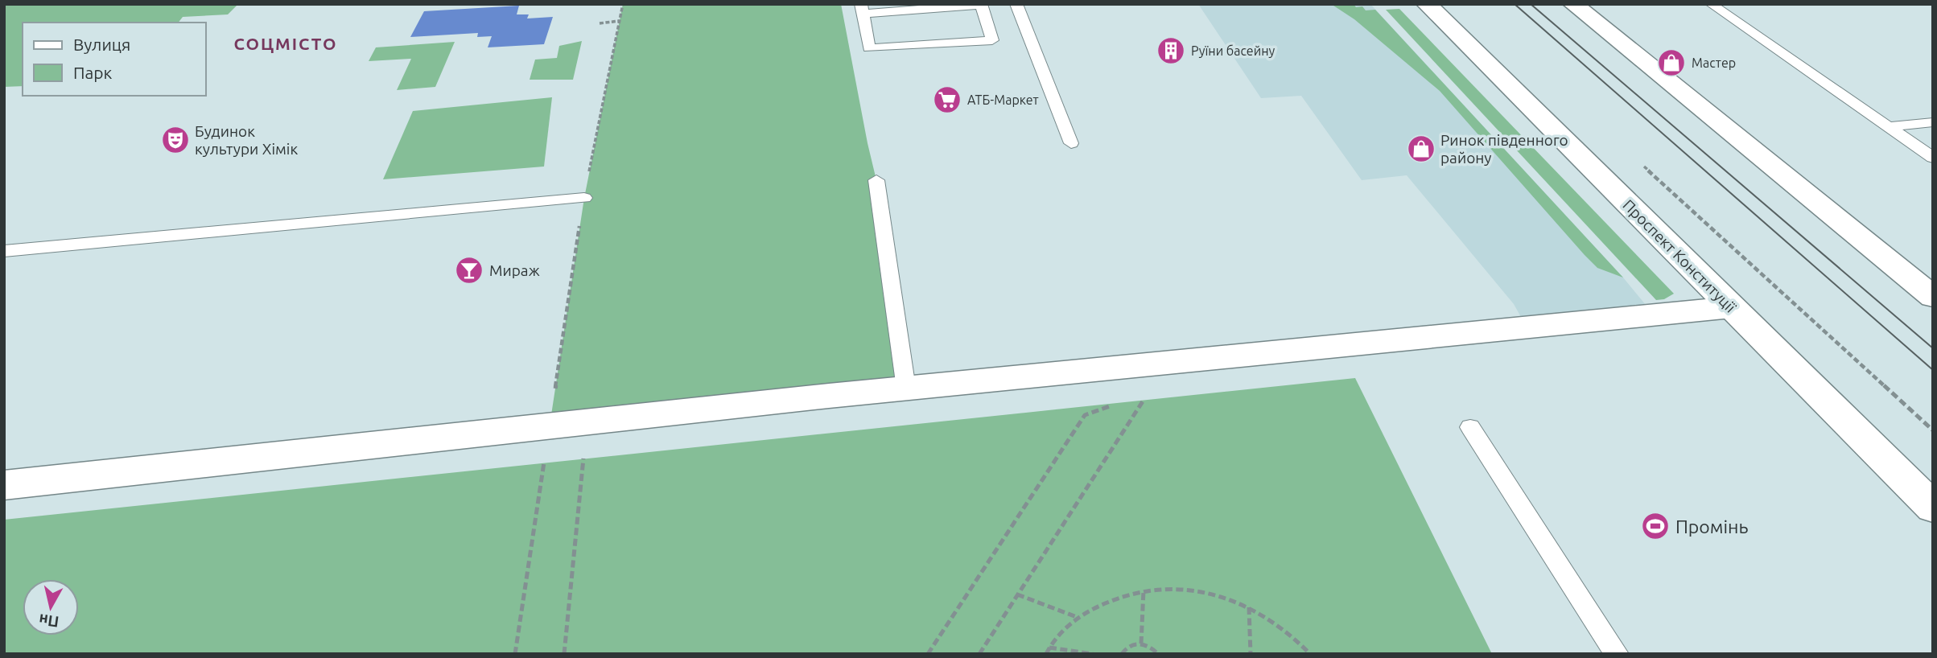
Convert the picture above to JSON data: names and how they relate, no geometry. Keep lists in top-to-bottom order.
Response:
{
  "streets": {
    "street": ["Проспект Конституції"]
  },
  "districts": ["СОЦМІСТО"],
  "places": {
    "building": ["Руїни басейну"],
    "shop": ["Мастер", "Ринок південного району"],
    "supermarket": ["АТБ-Маркет"],
    "theatre": ["Будинок культури Хімік"],
    "bar": ["Мираж"],
    "sports": ["Промінь"]
  },
  "legend": ["Вулиця", "Парк"],
  "north": "bottom"
}
